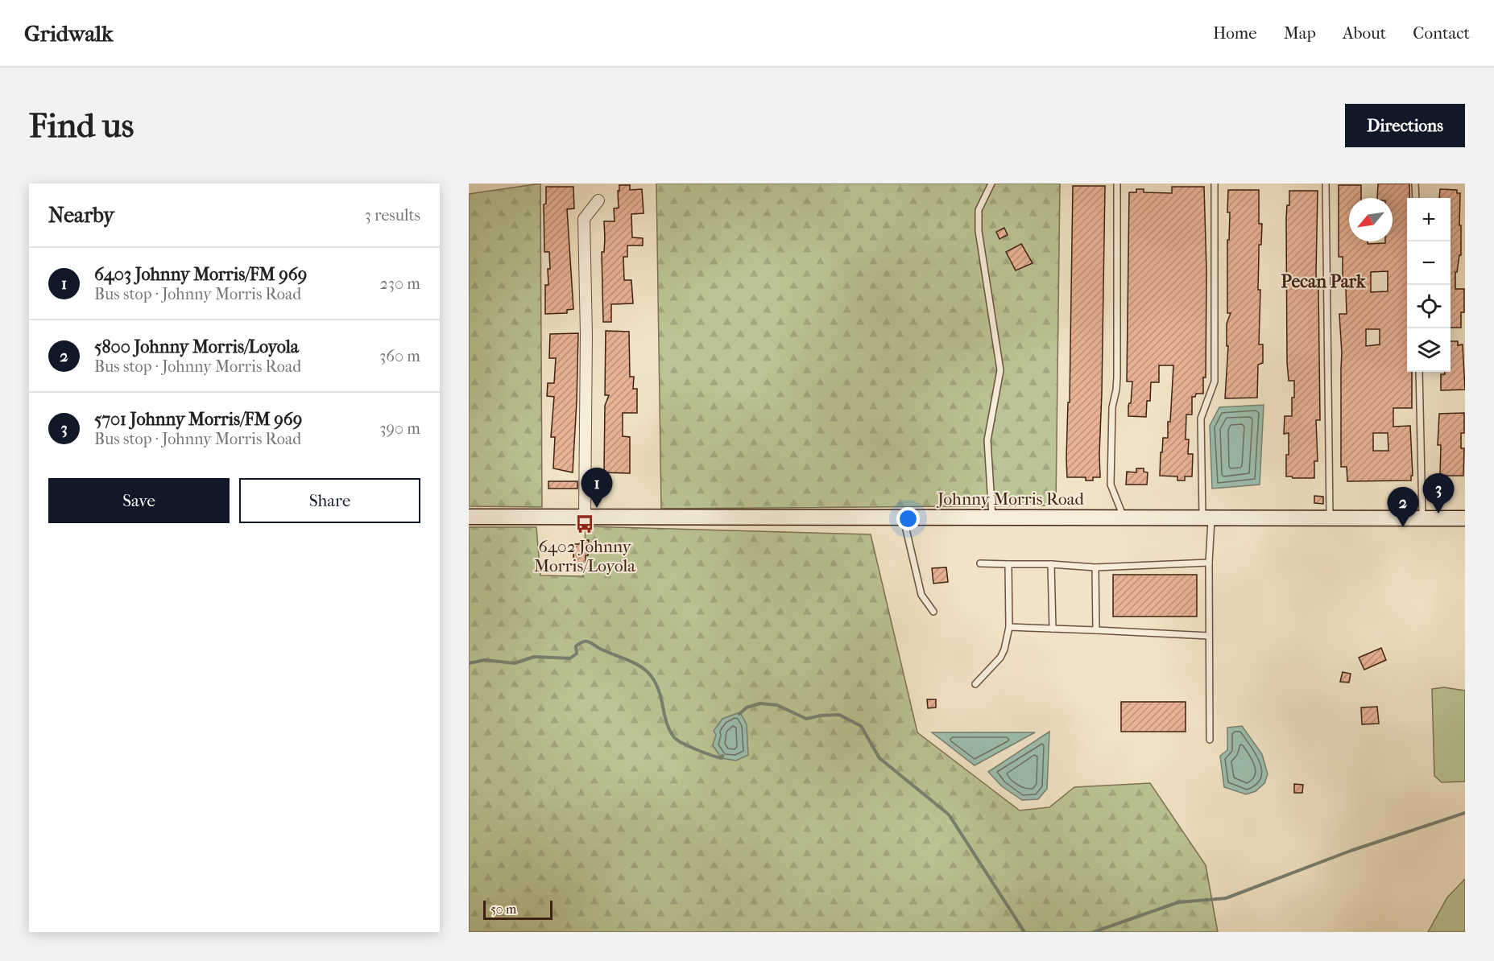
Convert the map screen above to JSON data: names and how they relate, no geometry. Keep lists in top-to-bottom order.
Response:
{
  "streets": {
    "street": ["Johnny Morris Road"]
  },
  "districts": ["Pecan Park"],
  "places": {
    "bus stop": ["6402 Johnny Morris/Loyola"]
  },
  "scale_bar": "50 m",
  "north": "bottom left",
  "page": {
    "header": "Gridwalk",
    "nav": [
      "Home",
      "Map",
      "About",
      "Contact"
    ],
    "buttons": [
      "Directions",
      ["Save", "Share"]
    ],
    "title": "Find us",
    "heading": ["Nearby", "3 results"],
    "map_buttons": ["+", "−"],
    "list": [
      {
        "mark": "1",
        "name": "6403 Johnny Morris/FM 969",
        "note": "Bus stop · Johnny Morris Road",
        "value": "230 m"
      },
      {
        "mark": "2",
        "name": "5800 Johnny Morris/Loyola",
        "note": "Bus stop · Johnny Morris Road",
        "value": "360 m"
      },
      {
        "mark": "3",
        "name": "5701 Johnny Morris/FM 969",
        "note": "Bus stop · Johnny Morris Road",
        "value": "390 m"
      }
    ],
    "pins": ["1", "3", "2"],
    "scale": "50 m"
  }
}
